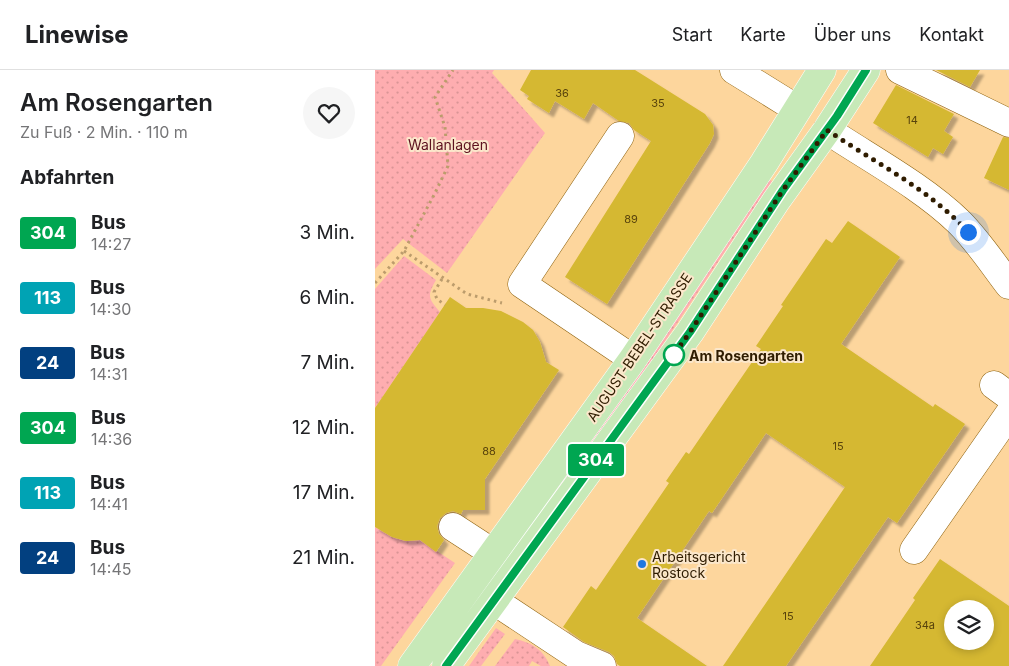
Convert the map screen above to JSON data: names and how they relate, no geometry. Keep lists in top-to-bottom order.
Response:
{
  "streets": {
    "main road": ["AUGUST-BEBEL-STRASSE"]
  },
  "parks": ["Wallanlagen"],
  "places": ["Am Rosengarten", "Arbeitsgericht Rostock"],
  "lines": ["bus line 304"],
  "house_numbers": [
    "36",
    "35",
    "14",
    "89",
    "15",
    "88",
    "15",
    "34a"
  ],
  "page": {
    "header": "Linewise",
    "nav": [
      "Start",
      "Karte",
      "Über uns",
      "Kontakt"
    ],
    "heading": [
      ["Am Rosengarten", "Zu Fuß · 2 Min. · 110 m"],
      "Abfahrten"
    ],
    "on_map": "304",
    "list": [
      {
        "mark": "304",
        "name": "Bus",
        "note": "14:27",
        "value": "3 Min."
      },
      {
        "mark": "113",
        "name": "Bus",
        "note": "14:30",
        "value": "6 Min."
      },
      {
        "mark": "24",
        "name": "Bus",
        "note": "14:31",
        "value": "7 Min."
      },
      {
        "mark": "304",
        "name": "Bus",
        "note": "14:36",
        "value": "12 Min."
      },
      {
        "mark": "113",
        "name": "Bus",
        "note": "14:41",
        "value": "17 Min."
      },
      {
        "mark": "24",
        "name": "Bus",
        "note": "14:45",
        "value": "21 Min."
      }
    ]
  }
}
